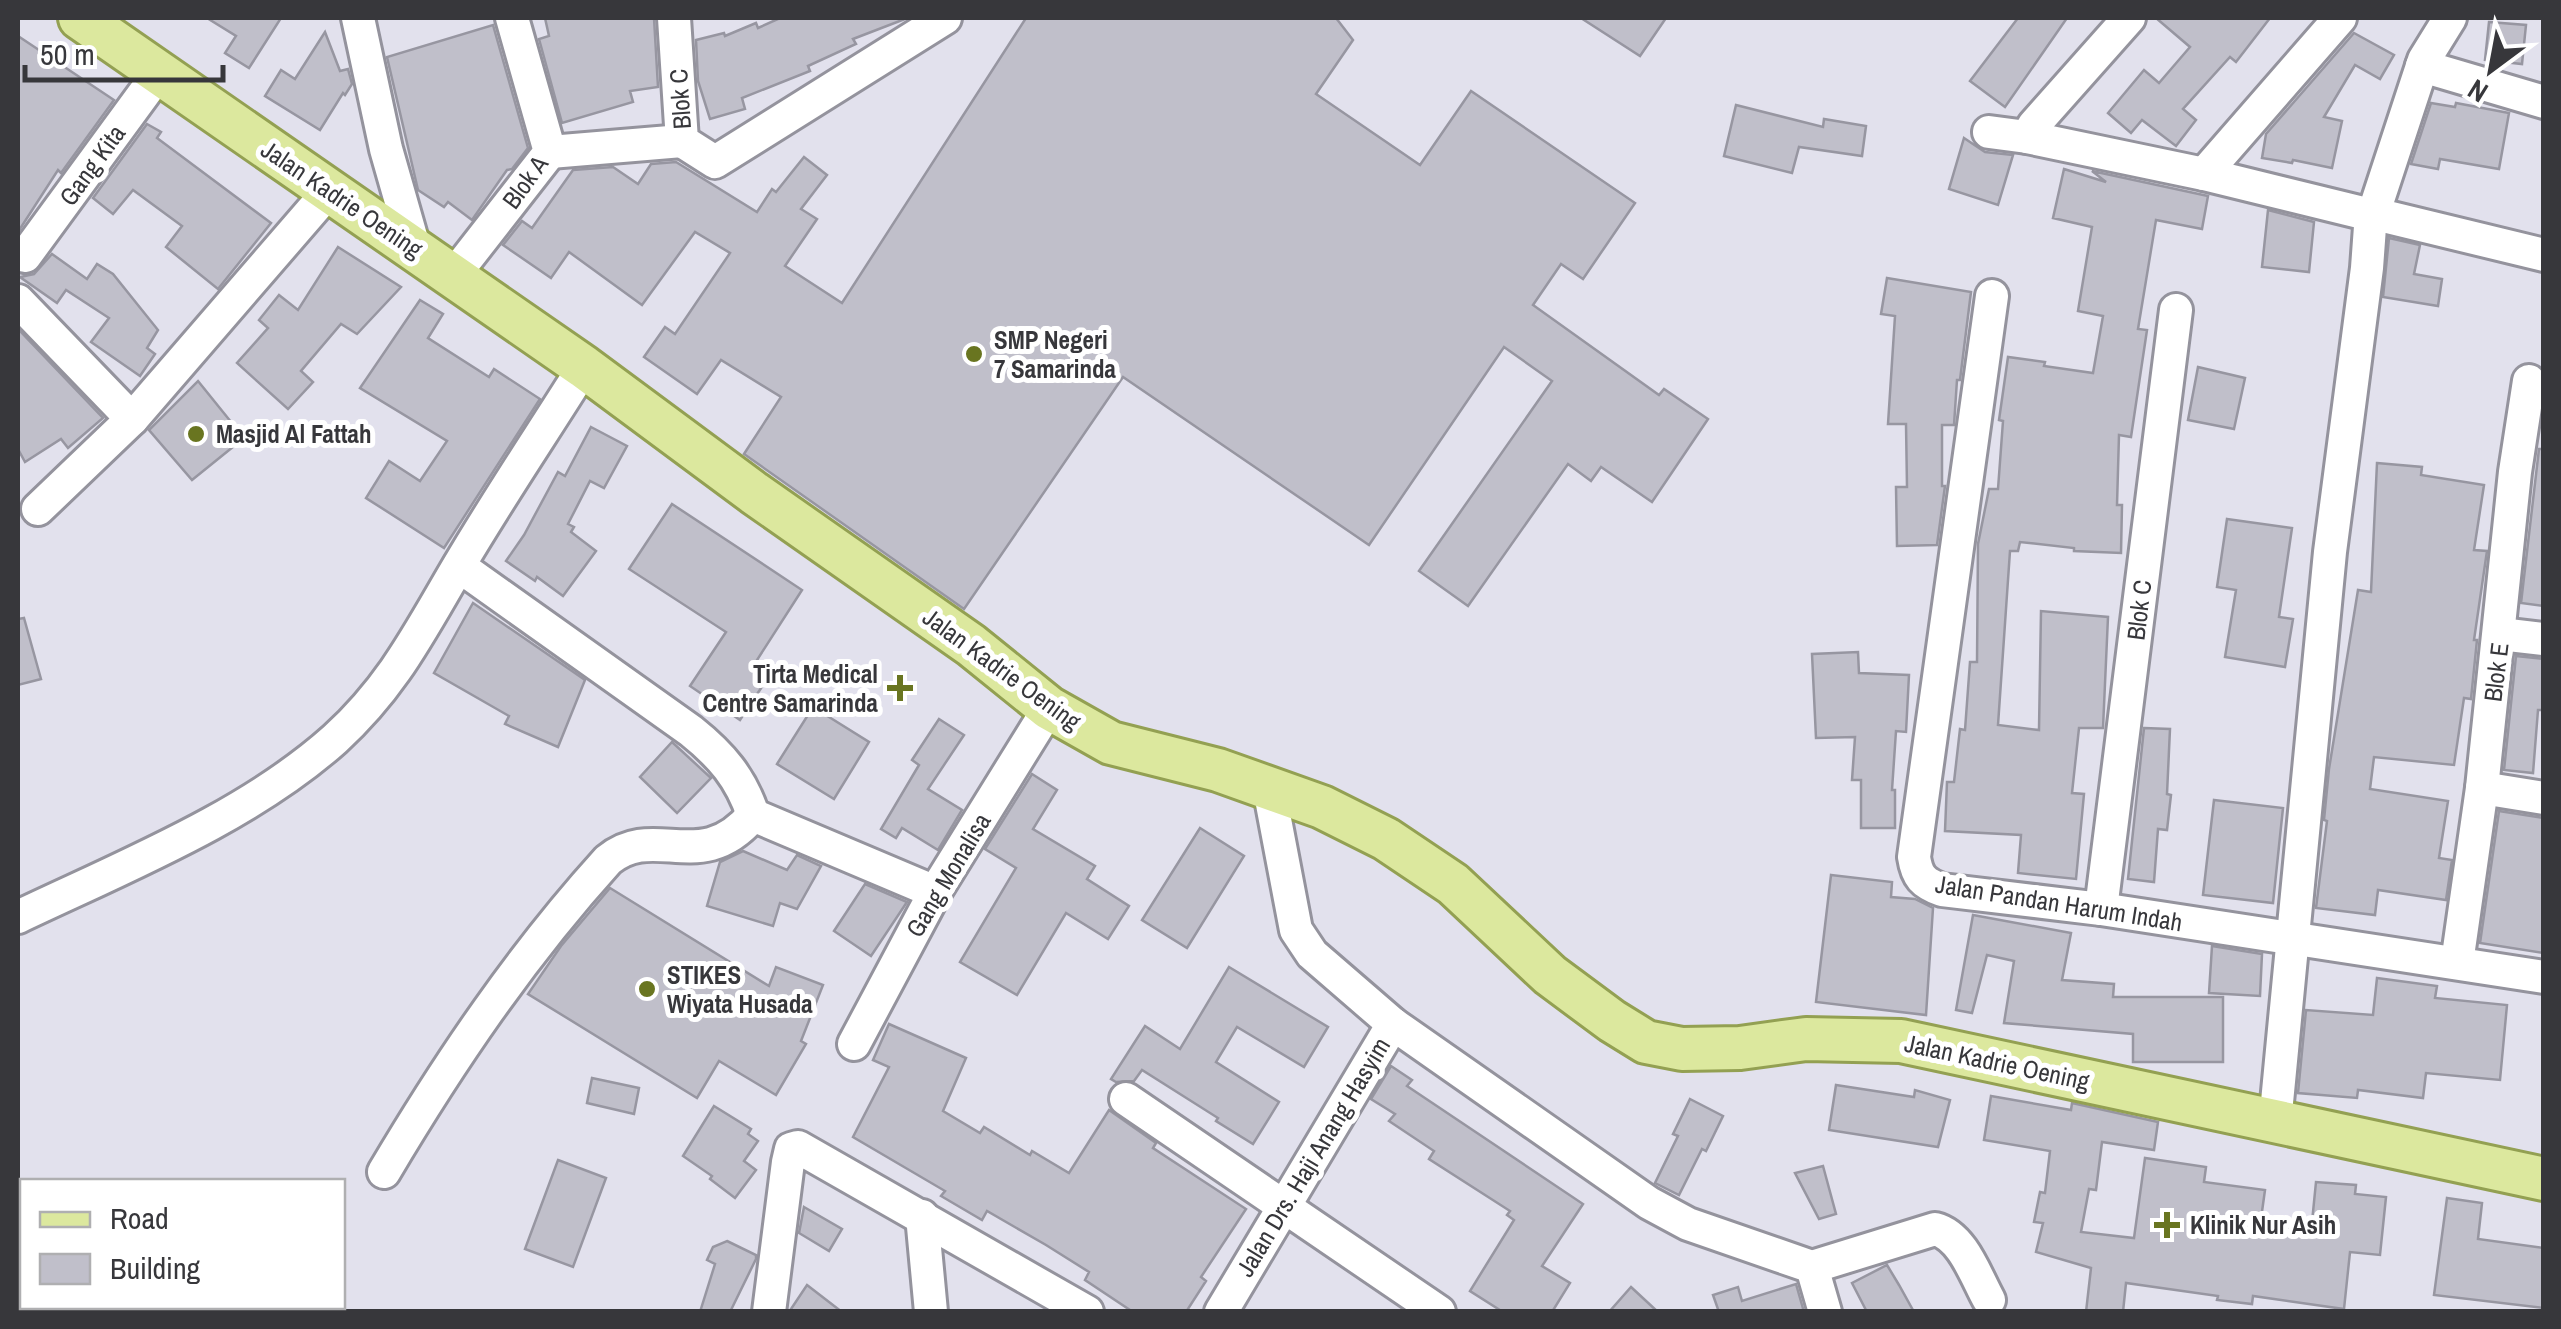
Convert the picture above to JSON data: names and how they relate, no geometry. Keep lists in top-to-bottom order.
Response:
{
  "streets": {
    "main road": ["Jalan Kadrie Oening"],
    "street": [
      "Blok C",
      "Gang Kita",
      "Blok A",
      "Blok E",
      "Gang Monalisa",
      "Jalan Pandan Harum Indah",
      "Jalan Drs. Haji Anang Hasyim"
    ]
  },
  "crossings": [
    ["Blok C", "Jalan Pandan Harum Indah"],
    ["Gang Kita", "Jalan Kadrie Oening"],
    ["Blok A", "Jalan Kadrie Oening"],
    ["Jalan Kadrie Oening", "Gang Monalisa"],
    ["Blok E", "Jalan Pandan Harum Indah"]
  ],
  "places": {
    "other": ["SMP Negeri 7 Samarinda", "Masjid Al Fattah", "STIKES Wiyata Husada"],
    "health": ["Tirta Medical Centre Samarinda", "Klinik Nur Asih"]
  },
  "legend": ["Road", "Building"],
  "scale_bar": "50 m",
  "north": "bottom left"
}
